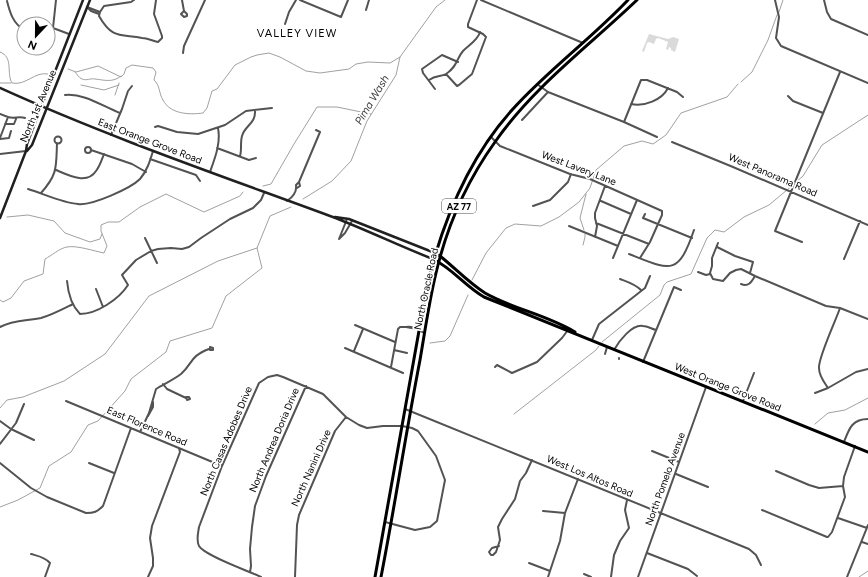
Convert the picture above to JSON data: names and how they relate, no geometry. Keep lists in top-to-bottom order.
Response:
{
  "streets": {
    "main road": [
      "North 1st Avenue",
      "East Orange Grove Road",
      "AZ 77",
      "North Oracle Road",
      "West Orange Grove Road"
    ],
    "street": [
      "West Lavery Lane",
      "West Panorama Road",
      "East Florence Road",
      "North Andrea Doria Drive",
      "North Casas Adobes Drive",
      "North Nanini Drive",
      "West Los Altos Road",
      "North Pomelo Avenue"
    ]
  },
  "crossings": [
    ["North 1st Avenue", "East Orange Grove Road"],
    ["East Orange Grove Road", "West Orange Grove Road"],
    ["West Lavery Lane", "North Oracle Road"],
    ["North Oracle Road", "West Orange Grove Road"],
    ["North Oracle Road", "North Casas Adobes Drive"],
    ["North Oracle Road", "West Los Altos Road"],
    ["West Orange Grove Road", "North Pomelo Avenue"],
    ["East Florence Road", "North Casas Adobes Drive"],
    ["North Andrea Doria Drive", "North Casas Adobes Drive"],
    ["North Casas Adobes Drive", "North Nanini Drive"],
    ["West Los Altos Road", "North Pomelo Avenue"]
  ],
  "districts": ["VALLEY VIEW"],
  "water": ["Pima Wash"],
  "north": "bottom"
}
